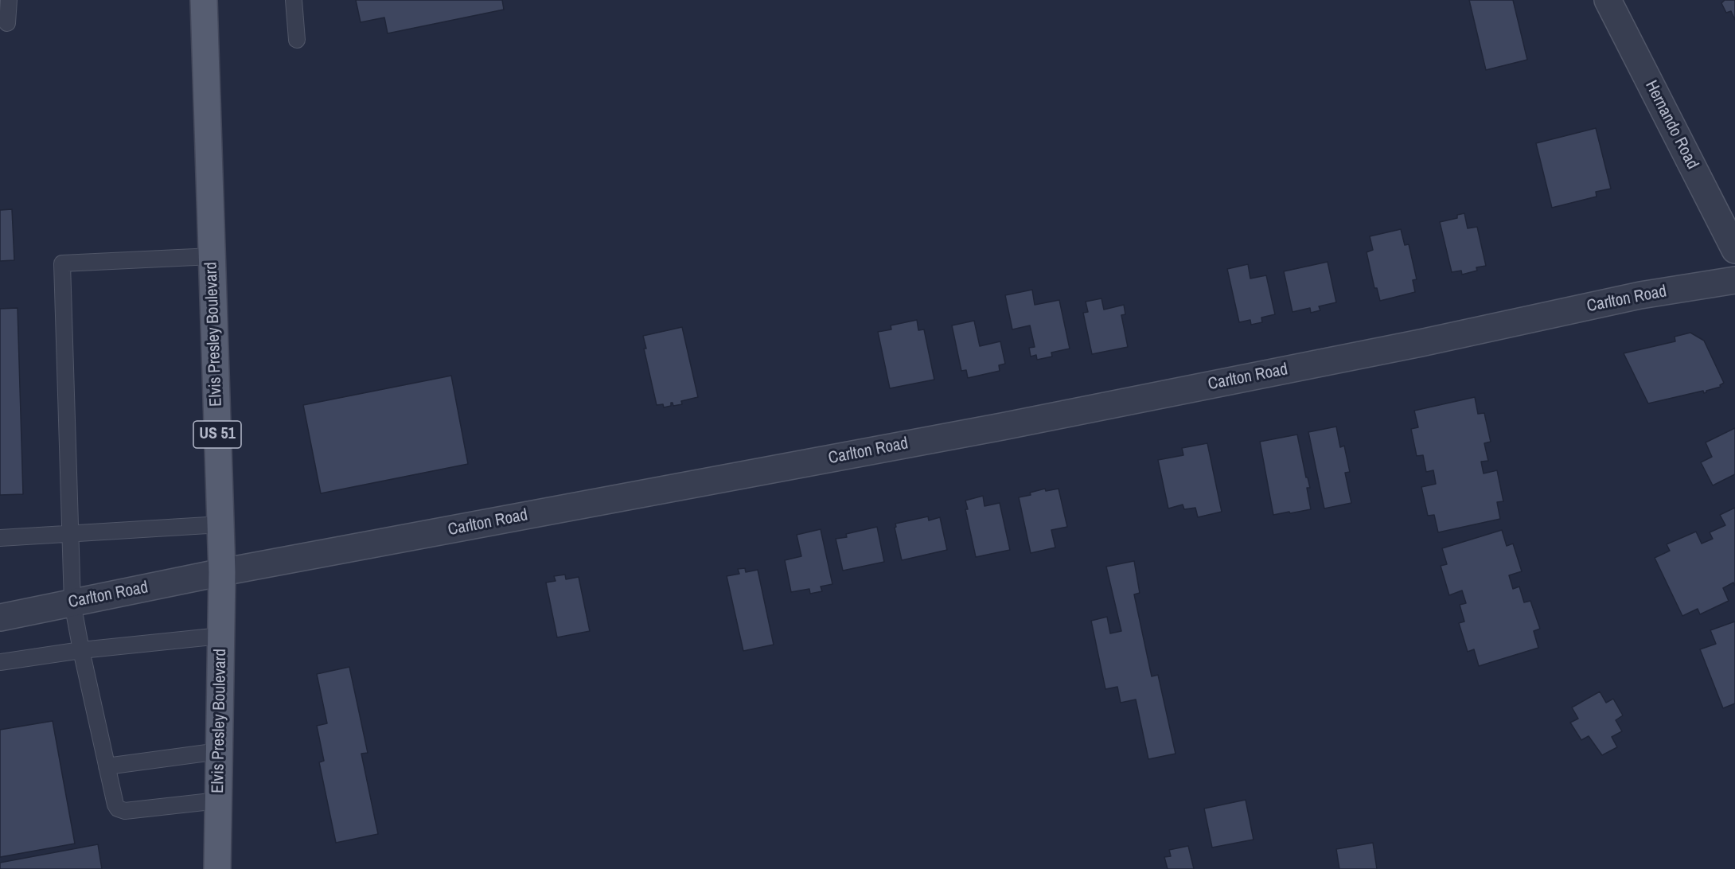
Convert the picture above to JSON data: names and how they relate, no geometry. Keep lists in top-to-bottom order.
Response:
{
  "streets": {
    "main road": ["Elvis Presley Boulevard", "US 51"],
    "street": ["Hernando Road", "Carlton Road"]
  },
  "crossings": [
    ["Carlton Road", "Elvis Presley Boulevard"]
  ]
}
